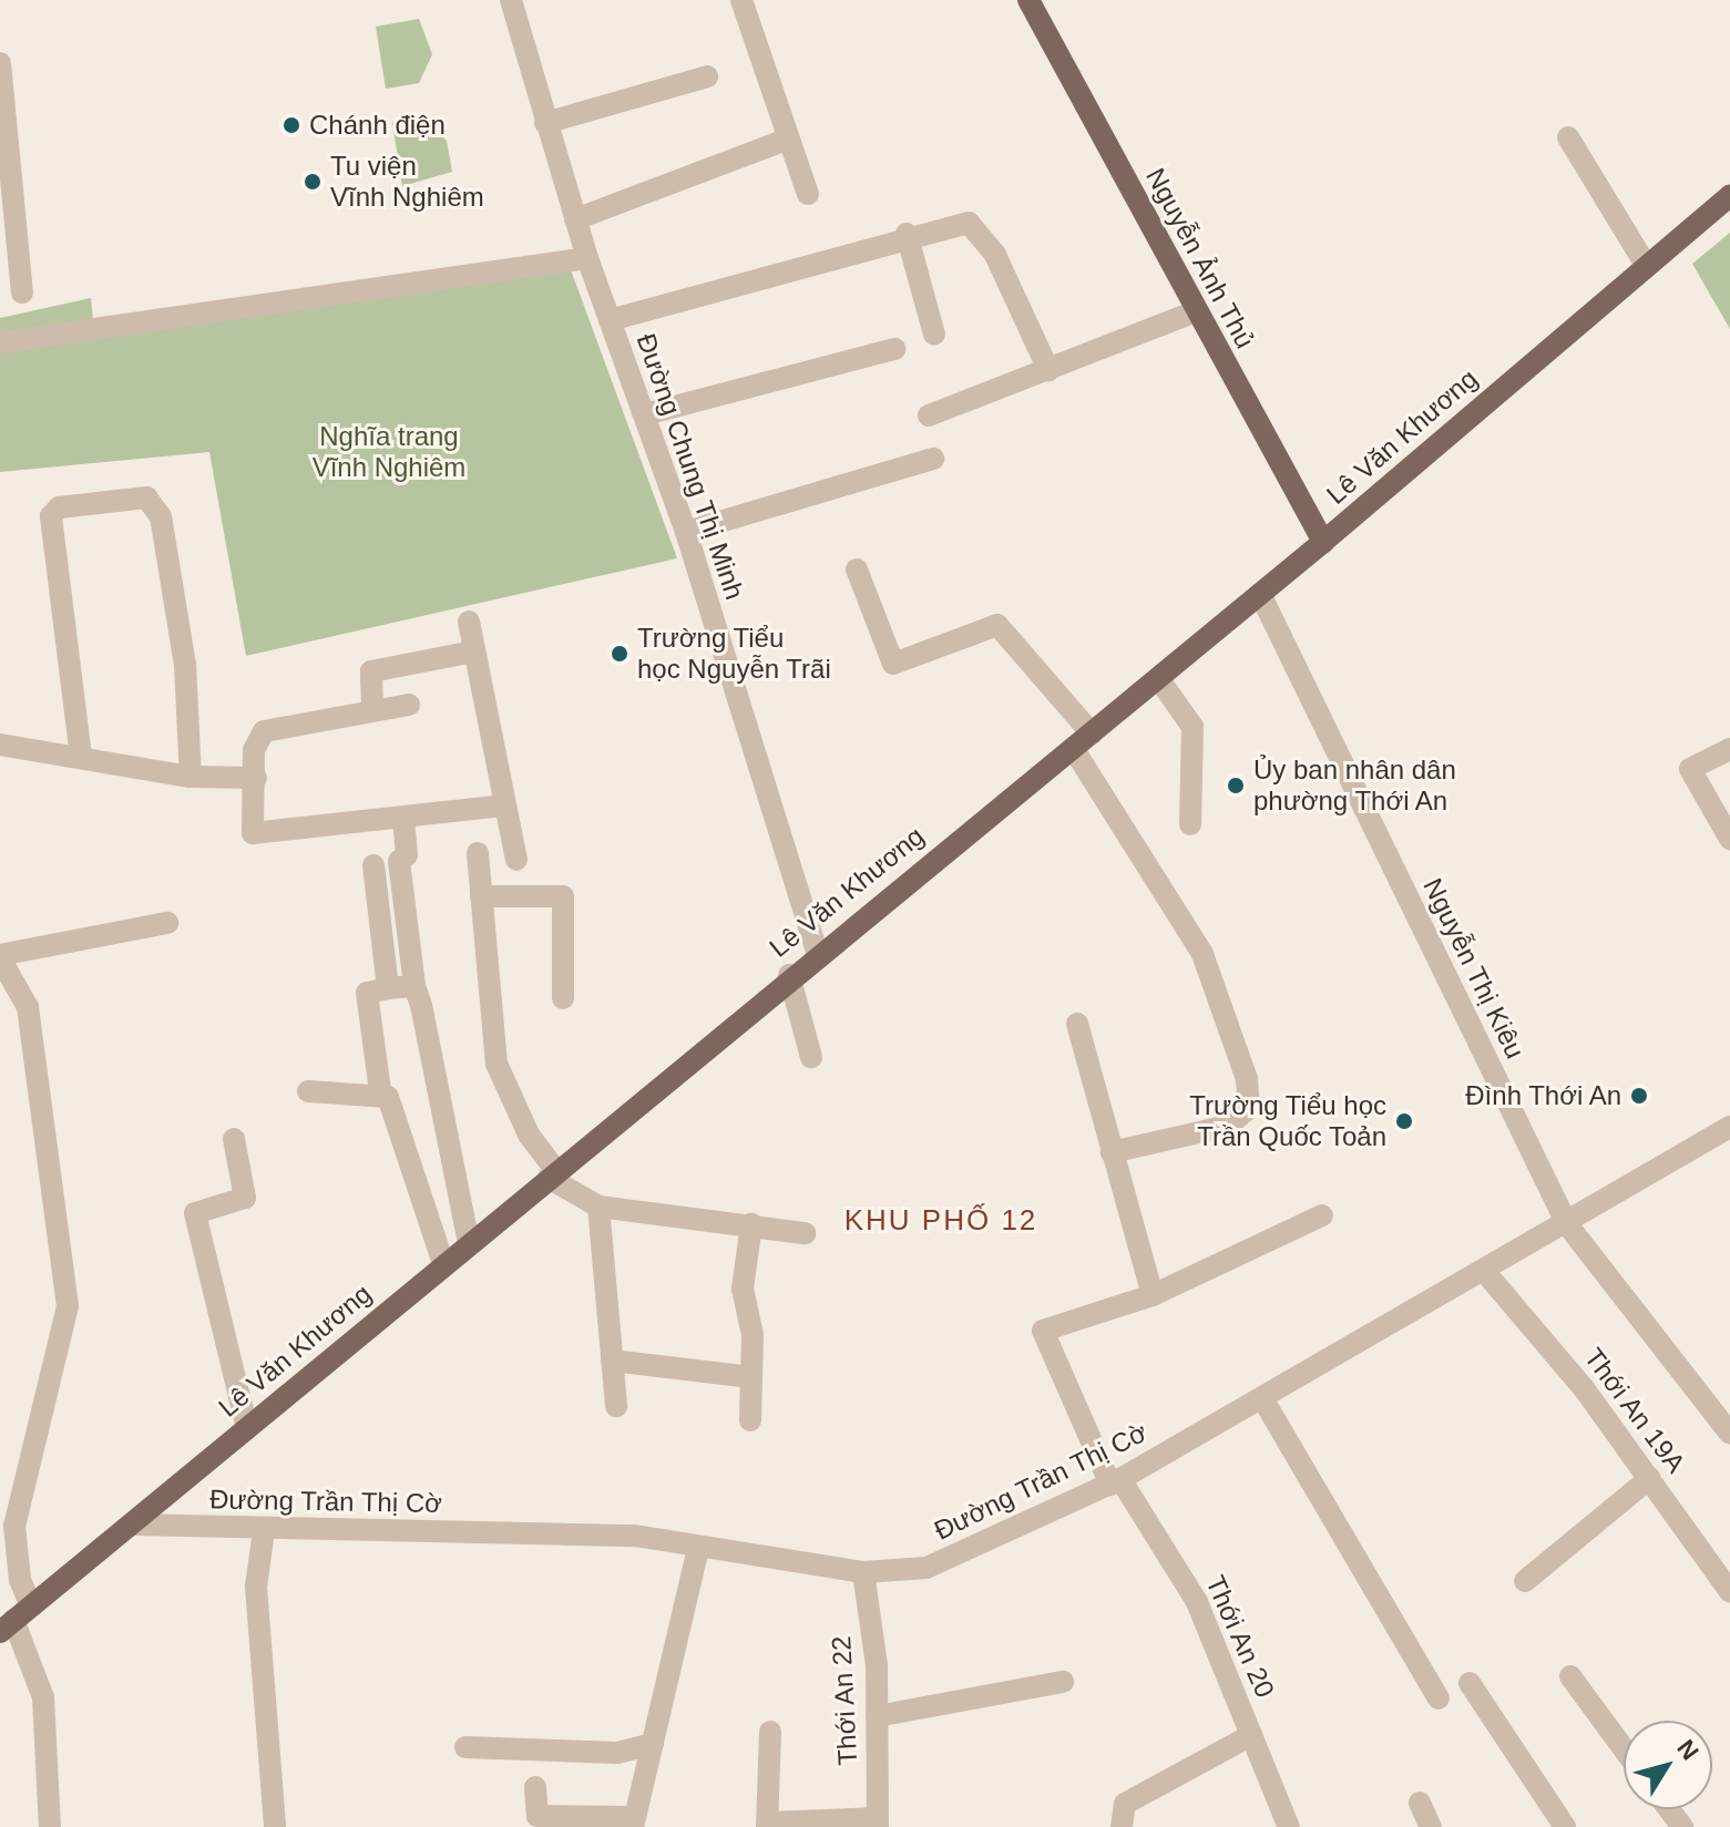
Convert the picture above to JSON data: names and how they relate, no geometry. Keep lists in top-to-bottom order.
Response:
{
  "streets": {
    "main road": ["Nguyễn Ảnh Thủ", "Lê Văn Khương"],
    "street": [
      "Đường Chung Thị Minh",
      "Nguyễn Thị Kiêu",
      "Thới An 19A",
      "Đường Trần Thị Cờ",
      "Thới An 20",
      "Thới An 22"
    ]
  },
  "crossings": [
    ["Nguyễn Ảnh Thủ", "Lê Văn Khương"],
    ["Lê Văn Khương", "Đường Chung Thị Minh"],
    ["Lê Văn Khương", "Nguyễn Thị Kiêu"],
    ["Lê Văn Khương", "Đường Trần Thị Cờ"],
    ["Nguyễn Thị Kiêu", "Đường Trần Thị Cờ"],
    ["Thới An 19A", "Đường Trần Thị Cờ"],
    ["Đường Trần Thị Cờ", "Thới An 20"],
    ["Đường Trần Thị Cờ", "Thới An 22"]
  ],
  "districts": ["KHU PHỐ 12"],
  "parks": ["Nghĩa trang Vĩnh Nghiêm"],
  "places": [
    "Chánh điện",
    "Tu viện Vĩnh Nghiêm",
    "Trường Tiểu học Nguyễn Trãi",
    "Ủy ban nhân dân phường Thới An",
    "Đình Thới An",
    "Trường Tiểu học Trần Quốc Toản"
  ],
  "north": "top right"
}
